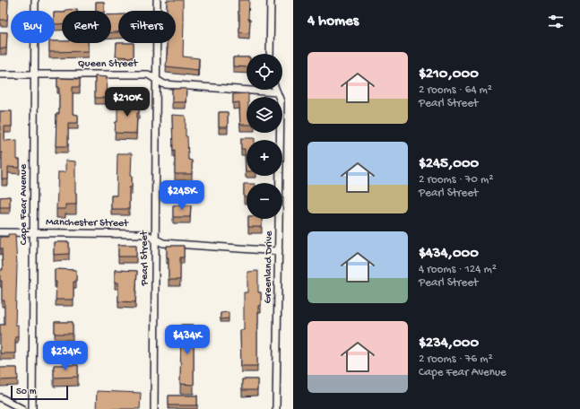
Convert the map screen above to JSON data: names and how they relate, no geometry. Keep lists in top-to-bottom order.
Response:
{
  "streets": {
    "street": [
      "Queen Street",
      "Cape Fear Avenue",
      "Manchester Street",
      "Pearl Street",
      "Greenland Drive"
    ]
  },
  "crossings": [
    ["Queen Street", "Cape Fear Avenue"],
    ["Queen Street", "Pearl Street"],
    ["Queen Street", "Greenland Drive"],
    ["Cape Fear Avenue", "Manchester Street"],
    ["Manchester Street", "Pearl Street"],
    ["Manchester Street", "Greenland Drive"]
  ],
  "scale_bar": "50 m",
  "page": {
    "heading": "4 homes",
    "chip": ["Buy", "Rent", "Filters"],
    "list": [
      {
        "name": "$210,000",
        "note": "2 rooms · 64 m² · Pearl Street"
      },
      {
        "name": "$245,000",
        "note": "2 rooms · 70 m² · Pearl Street"
      },
      {
        "name": "$434,000",
        "note": "4 rooms · 124 m² · Pearl Street"
      },
      {
        "name": "$234,000",
        "note": "2 rooms · 76 m² · Cape Fear Avenue"
      }
    ],
    "map_buttons": ["+", "−"],
    "price": [
      "$210K",
      "$245K",
      "$434K",
      "$234K"
    ],
    "scale": "50 m"
  }
}
